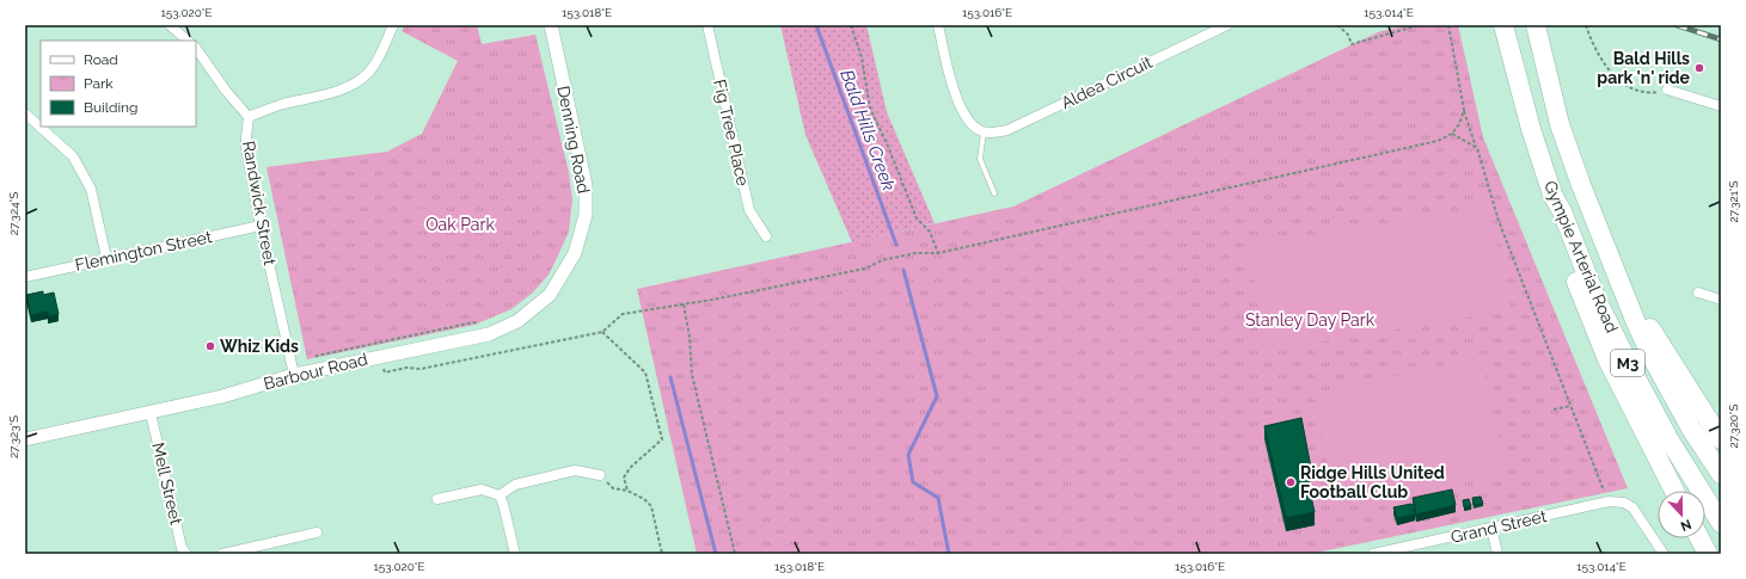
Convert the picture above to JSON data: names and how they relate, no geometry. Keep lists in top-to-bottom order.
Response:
{
  "streets": {
    "highway": ["Gympie Arterial Road", "M3"],
    "street": [
      "Aldea Circuit",
      "Fig Tree Place",
      "Denning Road",
      "Randwick Street",
      "Flemington Street",
      "Barbour Road",
      "Mell Street",
      "Grand Street"
    ]
  },
  "crossings": [
    ["Denning Road", "Barbour Road"],
    ["Randwick Street", "Flemington Street"],
    ["Randwick Street", "Barbour Road"],
    ["Barbour Road", "Mell Street"]
  ],
  "water": ["Bald Hills Creek"],
  "parks": ["Oak Park", "Stanley Day Park"],
  "places": ["Bald Hills park 'n' ride", "Whiz Kids", "Ridge Hills United Football Club"],
  "legend": ["Road", "Park", "Building"],
  "north": "bottom",
  "coordinates": [
    "153.020°E",
    "153.018°E",
    "153.016°E",
    "153.014°E",
    "27.321°S",
    "27.324°S",
    "27.320°S",
    "27.323°S"
  ]
}
